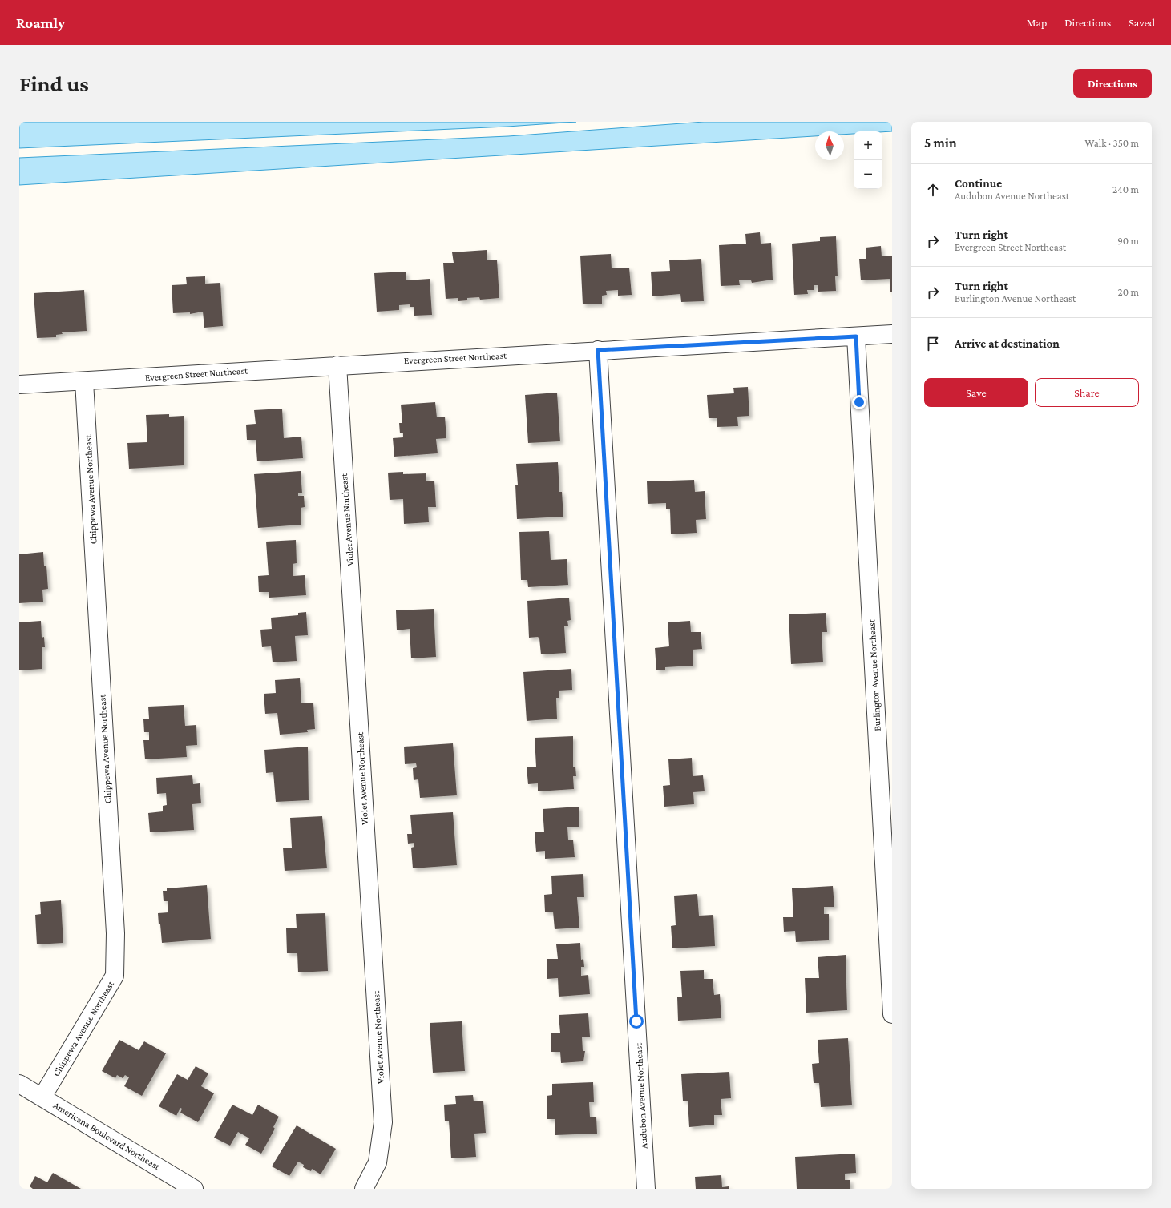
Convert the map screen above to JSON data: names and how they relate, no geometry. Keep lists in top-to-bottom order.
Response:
{
  "streets": {
    "street": [
      "Evergreen Street Northeast",
      "Chippewa Avenue Northeast",
      "Violet Avenue Northeast",
      "Burlington Avenue Northeast",
      "Audubon Avenue Northeast",
      "Americana Boulevard Northeast"
    ]
  },
  "crossings": [
    ["Evergreen Street Northeast", "Chippewa Avenue Northeast"],
    ["Evergreen Street Northeast", "Violet Avenue Northeast"],
    ["Evergreen Street Northeast", "Burlington Avenue Northeast"],
    ["Evergreen Street Northeast", "Audubon Avenue Northeast"],
    ["Chippewa Avenue Northeast", "Americana Boulevard Northeast"]
  ],
  "north": "top",
  "page": {
    "header": "Roamly",
    "nav": ["Map", "Directions", "Saved"],
    "buttons": [
      "Directions",
      ["Save", "Share"]
    ],
    "title": "Find us",
    "heading": ["5 min", "Walk · 350 m"],
    "map_buttons": ["+", "−"],
    "list": [
      ["Continue", "Audubon Avenue Northeast", "240 m"],
      ["Turn right", "Evergreen Street Northeast", "90 m"],
      ["Turn right", "Burlington Avenue Northeast", "20 m"],
      "Arrive at destination"
    ]
  }
}
